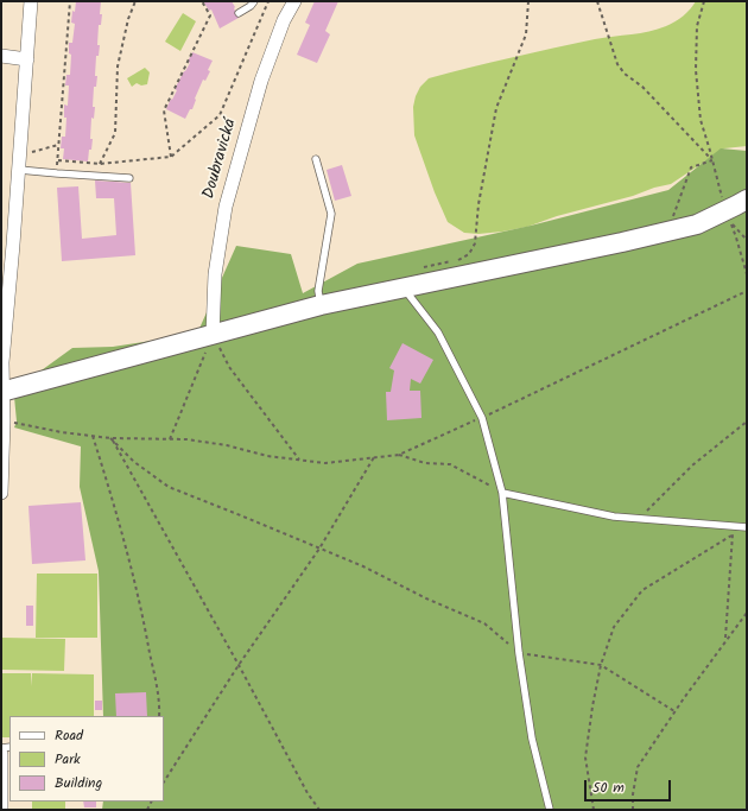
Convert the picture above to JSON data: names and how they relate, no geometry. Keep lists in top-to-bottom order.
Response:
{
  "streets": {
    "street": ["Doubravická"]
  },
  "legend": ["Road", "Park", "Building"],
  "scale_bar": "50 m"
}
